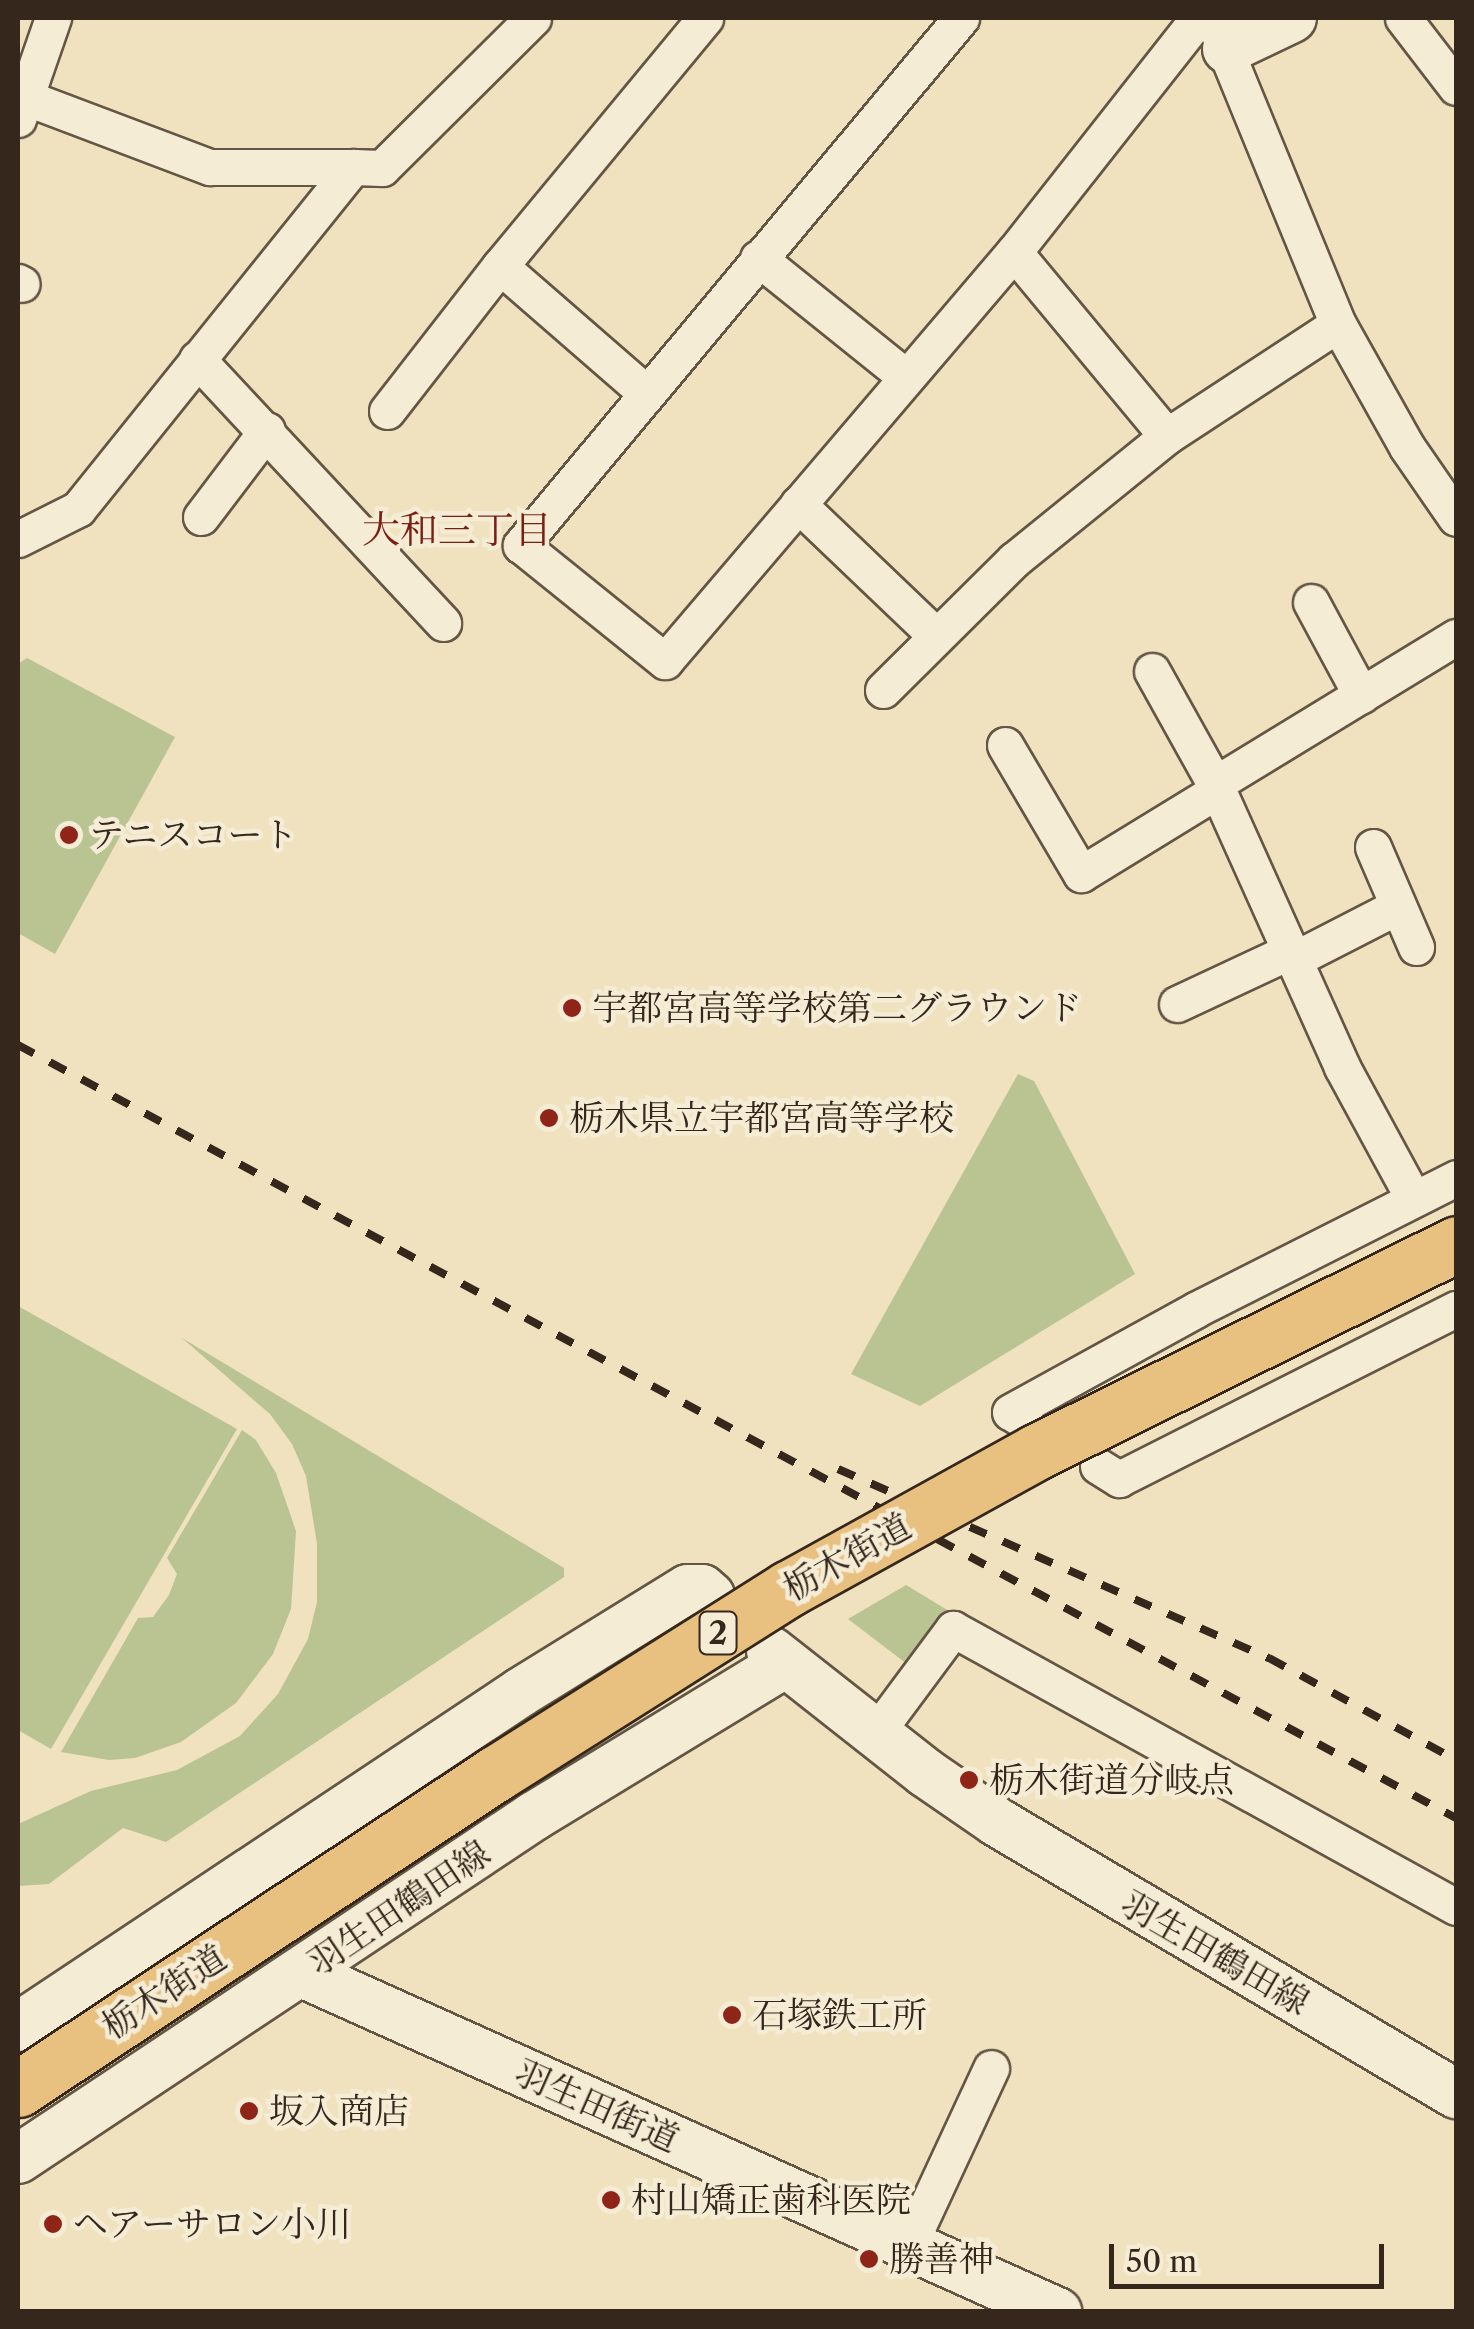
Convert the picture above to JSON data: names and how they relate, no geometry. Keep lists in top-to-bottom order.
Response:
{
  "streets": {
    "main road": [
      "栃木街道",
      "2",
      "羽生田鶴田線",
      "羽生田街道"
    ]
  },
  "crossings": [
    ["羽生田鶴田線", "羽生田街道"]
  ],
  "districts": ["大和三丁目"],
  "places": [
    "テニスコート",
    "宇都宮高等学校第二グラウンド",
    "栃木県立宇都宮高等学校",
    "栃木街道分岐点",
    "石塚鉄工所",
    "坂入商店",
    "村山矯正歯科医院",
    "ヘアーサロン小川",
    "勝善神"
  ],
  "scale_bar": "50 m"
}
